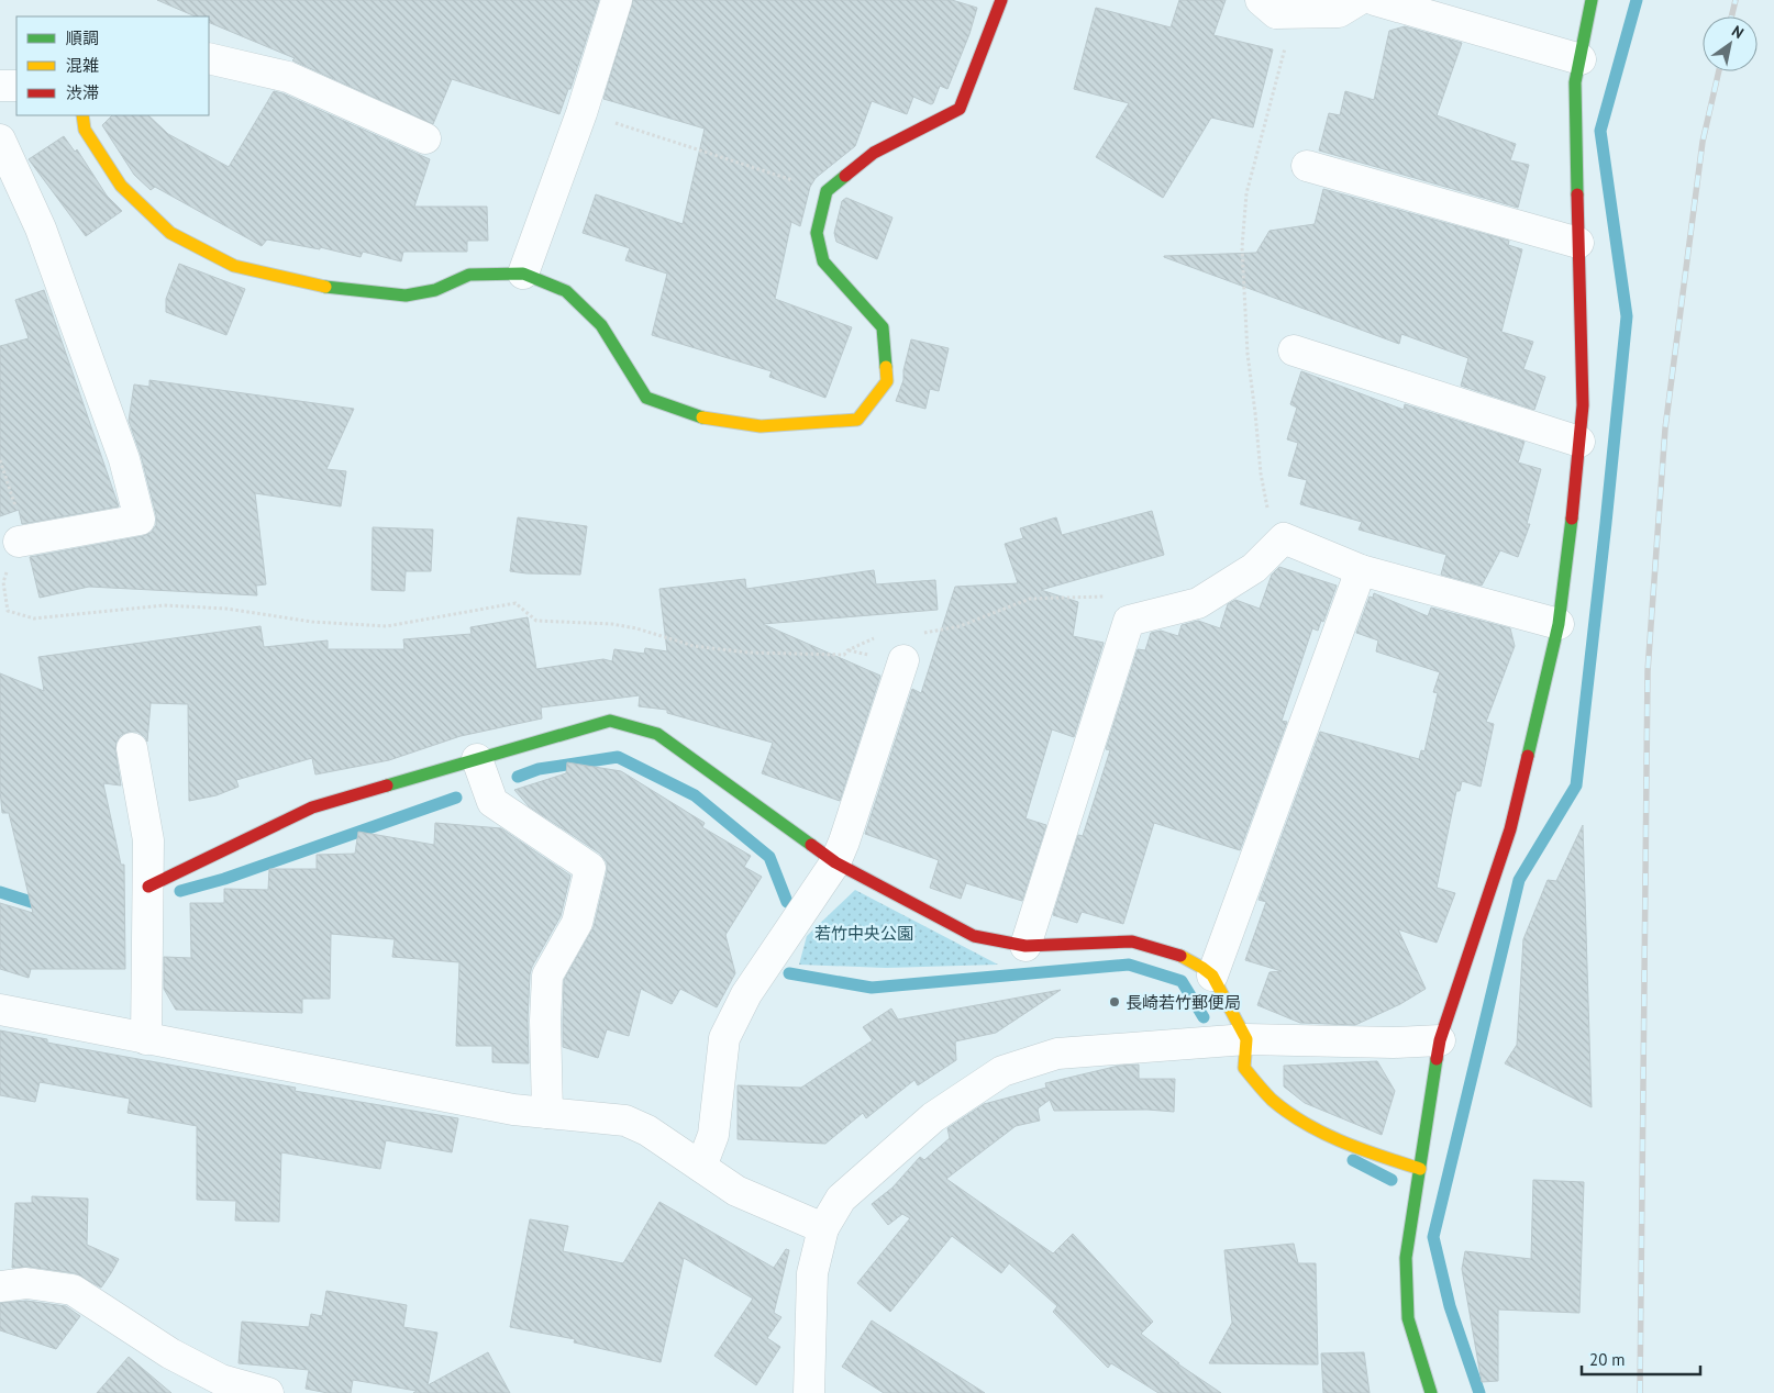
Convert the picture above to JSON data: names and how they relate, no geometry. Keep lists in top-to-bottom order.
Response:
{
  "parks": ["若竹中央公園"],
  "places": ["長崎若竹郵便局"],
  "legend": ["順調", "混雑", "渋滞"],
  "scale_bar": "20 m",
  "north": "top right"
}
